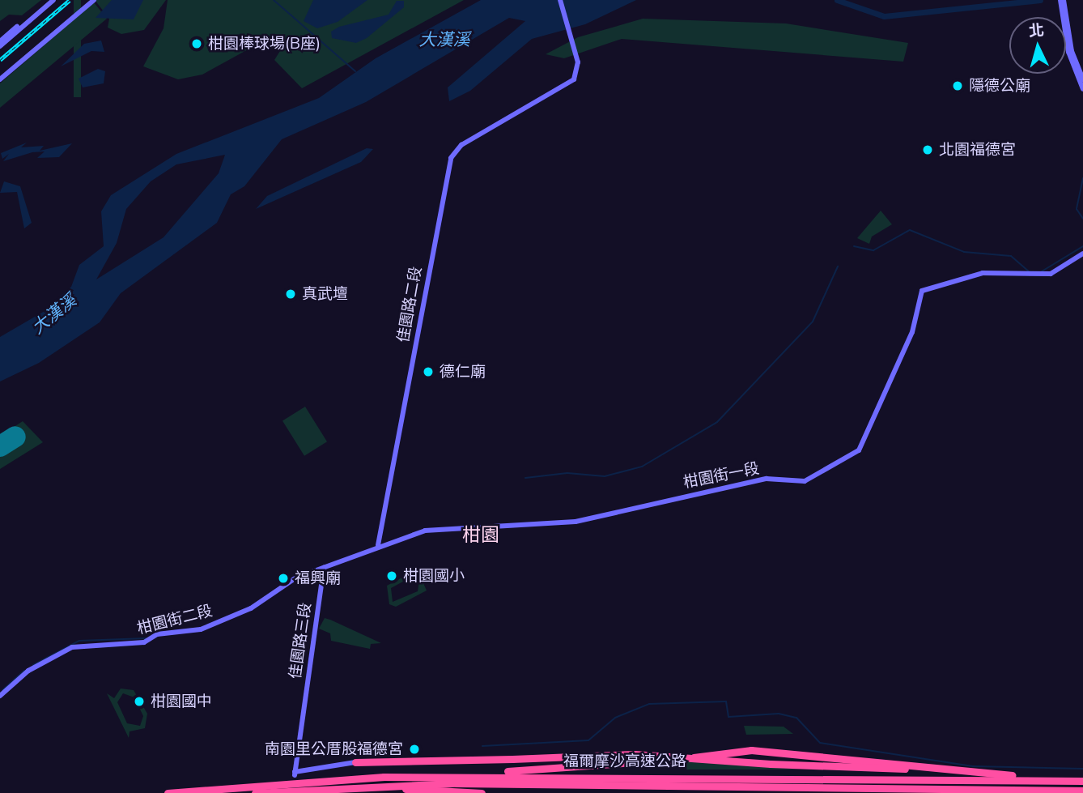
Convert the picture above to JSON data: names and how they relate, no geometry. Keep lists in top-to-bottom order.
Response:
{
  "streets": {
    "highway": ["福爾摩沙高速公路"],
    "street": [
      "佳園路二段",
      "柑園街一段",
      "柑園街二段",
      "佳園路三段"
    ]
  },
  "crossings": [
    ["佳園路二段", "柑園街一段"],
    ["柑園街二段", "佳園路三段"]
  ],
  "districts": ["柑園"],
  "water": ["大漢溪"],
  "places": [
    "柑園棒球場(B座)",
    "隱德公廟",
    "北園福德宮",
    "真武壇",
    "德仁廟",
    "柑園國小",
    "福興廟",
    "柑園國中",
    "南園里公厝股福德宮"
  ],
  "north": "top"
}
